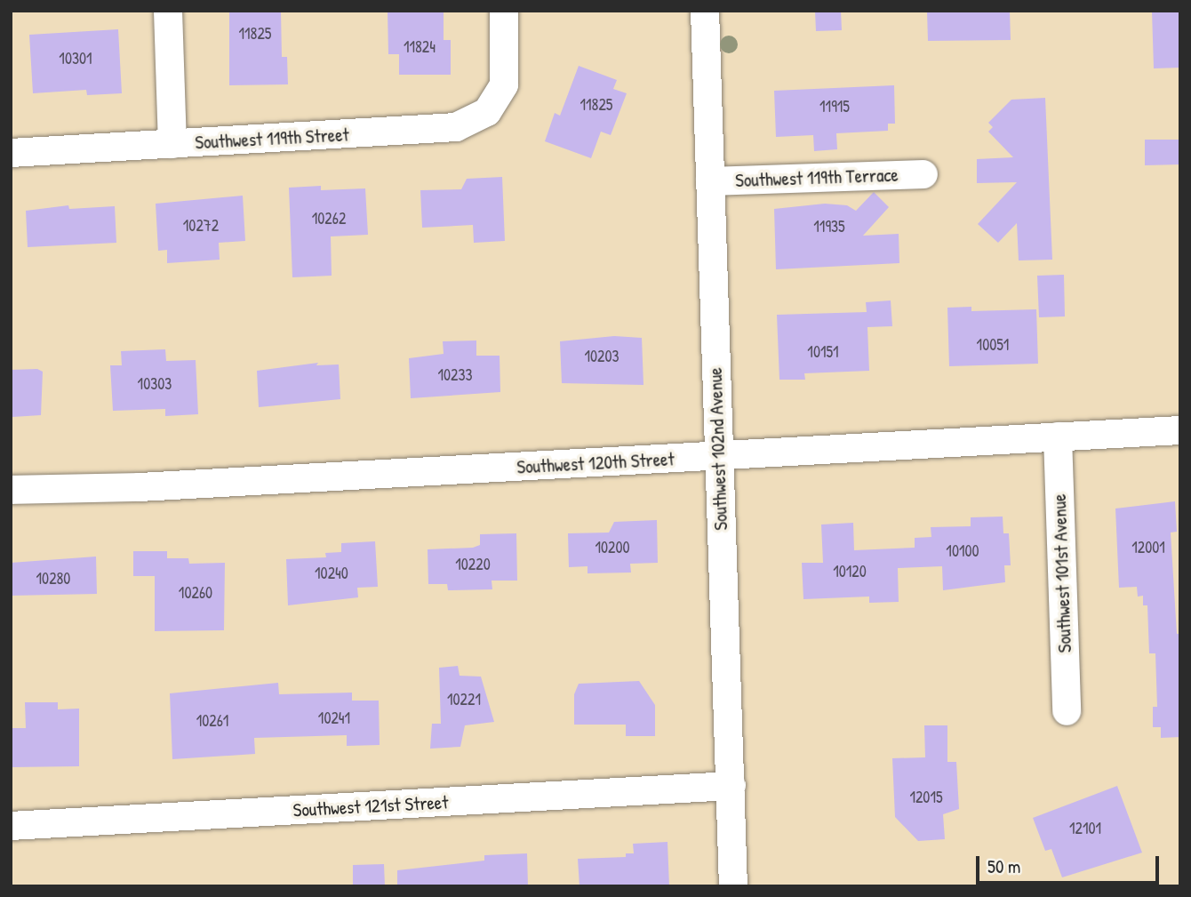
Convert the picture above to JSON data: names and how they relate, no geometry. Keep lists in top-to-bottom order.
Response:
{
  "streets": {
    "street": [
      "Southwest 119th Street",
      "Southwest 119th Terrace",
      "Southwest 102nd Avenue",
      "Southwest 120th Street",
      "Southwest 101st Avenue",
      "Southwest 121st Street"
    ]
  },
  "crossings": [
    ["Southwest 119th Terrace", "Southwest 102nd Avenue"],
    ["Southwest 102nd Avenue", "Southwest 120th Street"],
    ["Southwest 102nd Avenue", "Southwest 121st Street"],
    ["Southwest 120th Street", "Southwest 101st Avenue"]
  ],
  "house_numbers": [
    "11825",
    "11824",
    "10301",
    "11825",
    "11915",
    "10262",
    "10272",
    "11935",
    "10051",
    "10151",
    "10203",
    "10233",
    "10303",
    "10200",
    "12001",
    "10100",
    "10220",
    "10120",
    "10240",
    "10280",
    "10260",
    "10221",
    "10241",
    "10261",
    "12015",
    "12101"
  ],
  "scale_bar": "50 m"
}
